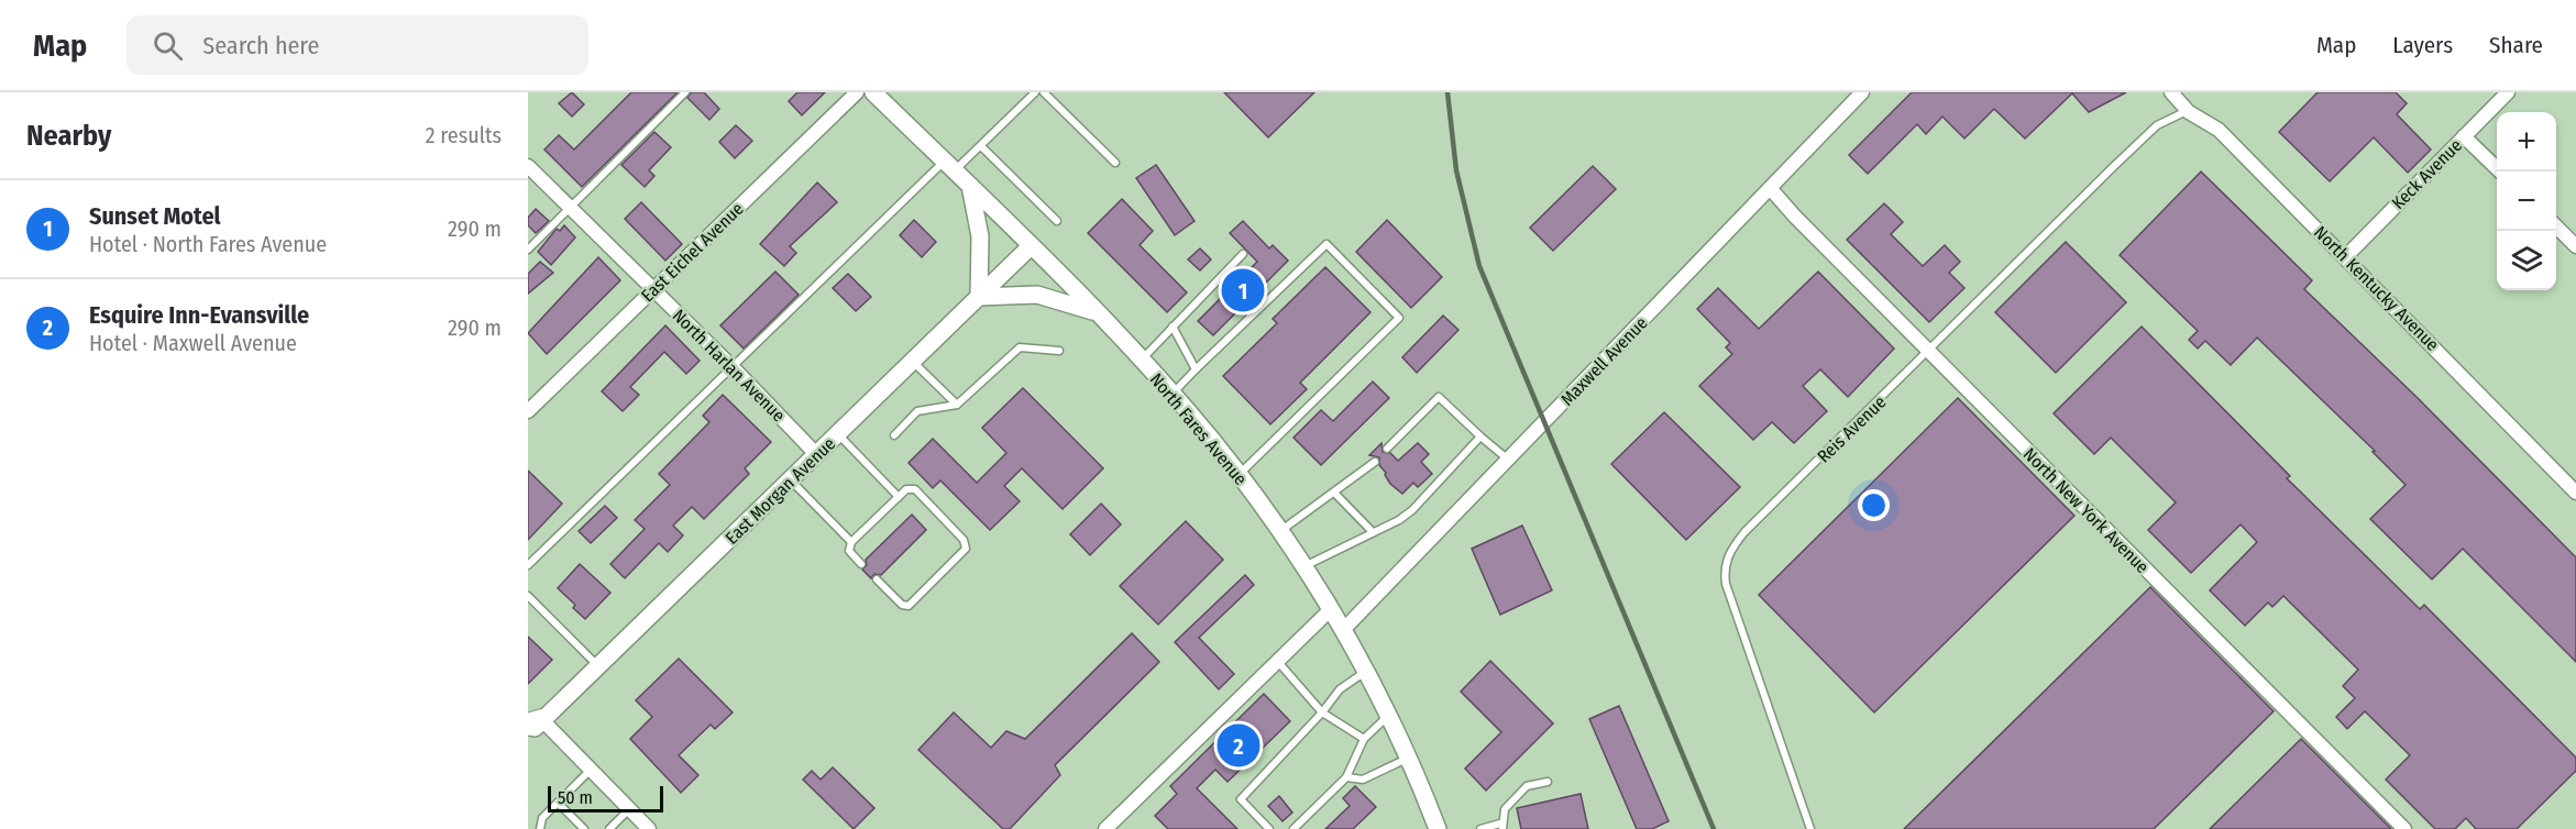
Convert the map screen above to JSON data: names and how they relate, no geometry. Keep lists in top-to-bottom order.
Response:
{
  "streets": {
    "street": [
      "Keck Avenue",
      "East Eichel Avenue",
      "North Kentucky Avenue",
      "Maxwell Avenue",
      "North Harlan Avenue",
      "North Fares Avenue",
      "East Morgan Avenue",
      "North New York Avenue"
    ],
    "lane": ["Reis Avenue"]
  },
  "crossings": [
    ["Keck Avenue", "North Kentucky Avenue"],
    ["East Eichel Avenue", "North Harlan Avenue"],
    ["North Kentucky Avenue", "Reis Avenue"],
    ["Maxwell Avenue", "North Fares Avenue"],
    ["Maxwell Avenue", "North New York Avenue"],
    ["North Harlan Avenue", "East Morgan Avenue"],
    ["North Fares Avenue", "East Morgan Avenue"],
    ["Reis Avenue", "North New York Avenue"]
  ],
  "scale_bar": "50 m",
  "page": {
    "header": "Map",
    "search": "Search here",
    "nav": ["Map", "Layers", "Share"],
    "heading": ["Nearby", "2 results"],
    "map_buttons": ["+", "−"],
    "list": [
      {
        "mark": "1",
        "name": "Sunset Motel",
        "note": "Hotel · North Fares Avenue",
        "value": "290 m"
      },
      {
        "mark": "2",
        "name": "Esquire Inn-Evansville",
        "note": "Hotel · Maxwell Avenue",
        "value": "290 m"
      }
    ],
    "pins": ["1", "2"],
    "scale": "50 m"
  }
}
